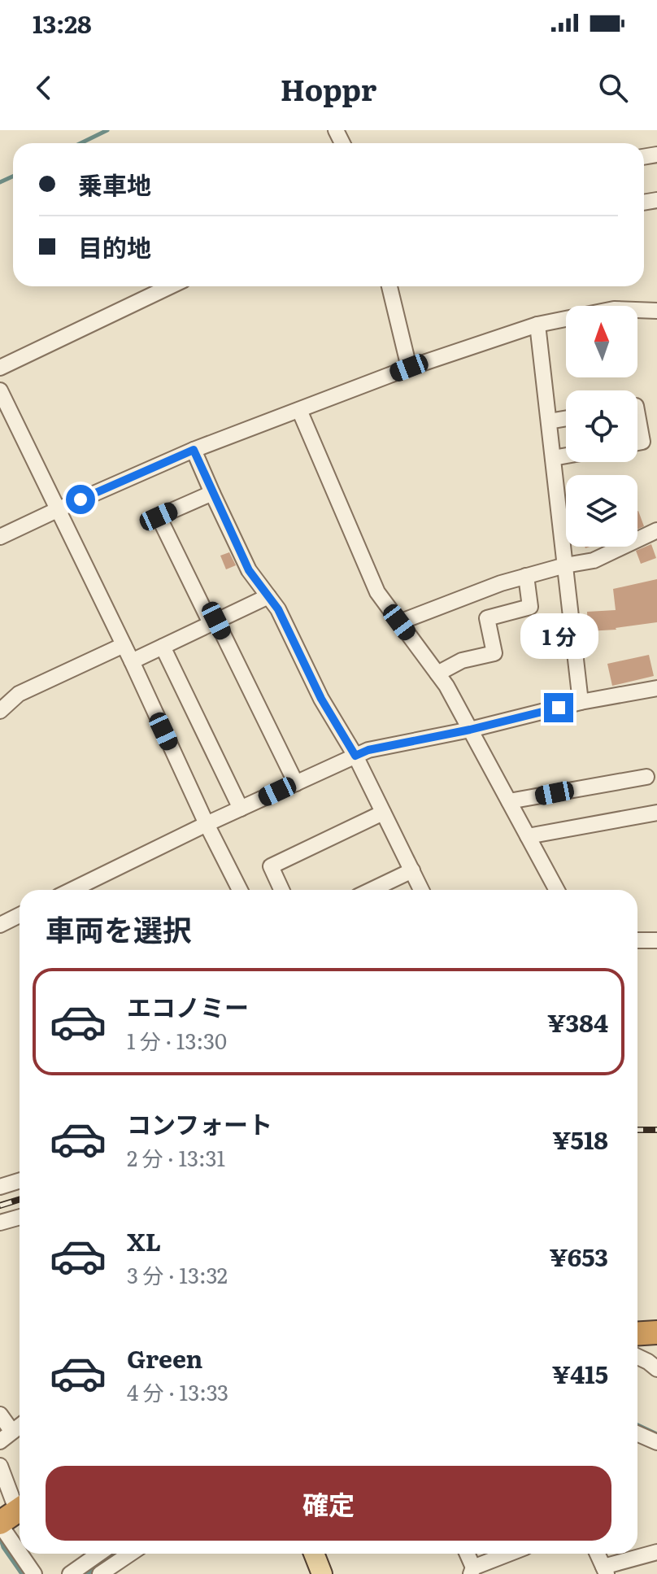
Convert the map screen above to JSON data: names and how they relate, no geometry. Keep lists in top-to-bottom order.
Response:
{
  "north": "top",
  "page": {
    "status": "13:28",
    "header": "Hoppr",
    "banner": ["乗車地", "目的地"],
    "bubble": "1 分",
    "heading": "車両を選択",
    "list": [
      {
        "name": "エコノミー",
        "note": "1 分 · 13:30",
        "value": "¥384"
      },
      {
        "name": "コンフォート",
        "note": "2 分 · 13:31",
        "value": "¥518"
      },
      {
        "name": "XL",
        "note": "3 分 · 13:32",
        "value": "¥653"
      },
      {
        "name": "Green",
        "note": "4 分 · 13:33",
        "value": "¥415"
      }
    ],
    "buttons": "確定"
  }
}
